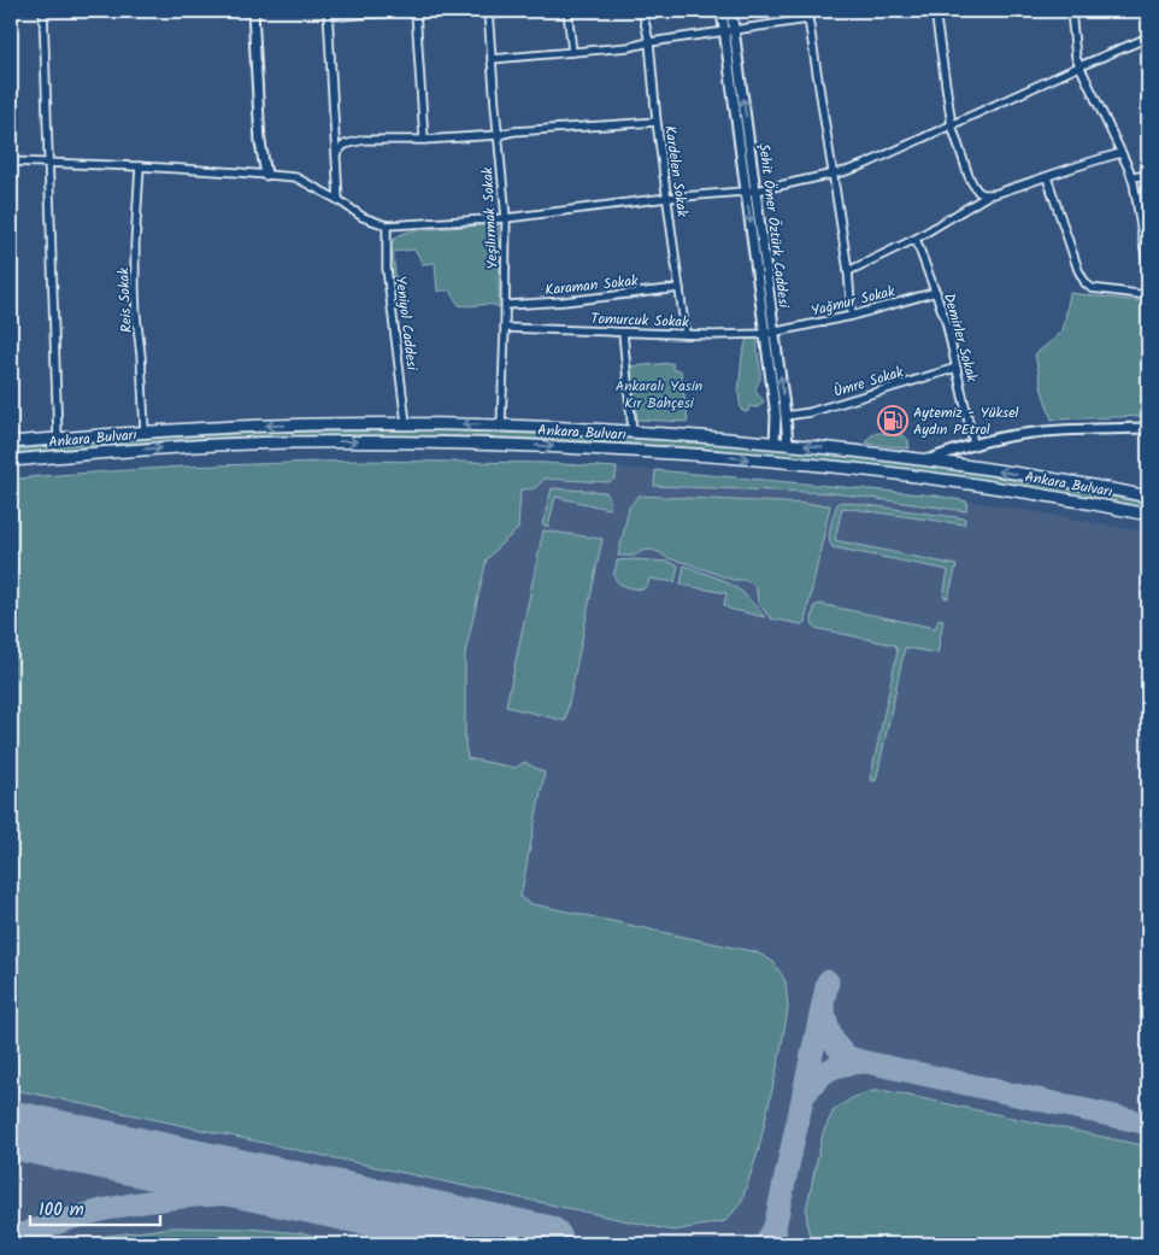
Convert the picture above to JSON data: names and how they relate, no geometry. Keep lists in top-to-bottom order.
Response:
{
  "streets": {
    "main road": ["Ankara Bulvarı"],
    "street": [
      "Kardelen Sokak",
      "Yeşilırmak Sokak",
      "Şehit Ömer Öztürk Caddesi",
      "Karaman Sokak",
      "Reis Sokak",
      "Yağmur Sokak",
      "Tomurcuk Sokak",
      "Yeniyol Caddesi",
      "Demirler Sokak",
      "Ümre Sokak"
    ]
  },
  "crossings": [
    ["Kardelen Sokak", "Karaman Sokak"],
    ["Kardelen Sokak", "Tomurcuk Sokak"],
    ["Yeşilırmak Sokak", "Karaman Sokak"],
    ["Yeşilırmak Sokak", "Tomurcuk Sokak"],
    ["Yeşilırmak Sokak", "Ankara Bulvarı"],
    ["Şehit Ömer Öztürk Caddesi", "Yağmur Sokak"],
    ["Şehit Ömer Öztürk Caddesi", "Tomurcuk Sokak"],
    ["Şehit Ömer Öztürk Caddesi", "Ümre Sokak"],
    ["Şehit Ömer Öztürk Caddesi", "Ankara Bulvarı"],
    ["Reis Sokak", "Ankara Bulvarı"],
    ["Yağmur Sokak", "Tomurcuk Sokak"],
    ["Yağmur Sokak", "Demirler Sokak"],
    ["Yeniyol Caddesi", "Ankara Bulvarı"],
    ["Demirler Sokak", "Ümre Sokak"]
  ],
  "parks": ["Ankaralı Yasin Kır Bahçesi"],
  "places": {
    "fuel station": ["Aytemiz - Yüksel Aydın PEtrol"]
  },
  "scale_bar": "100 m"
}
